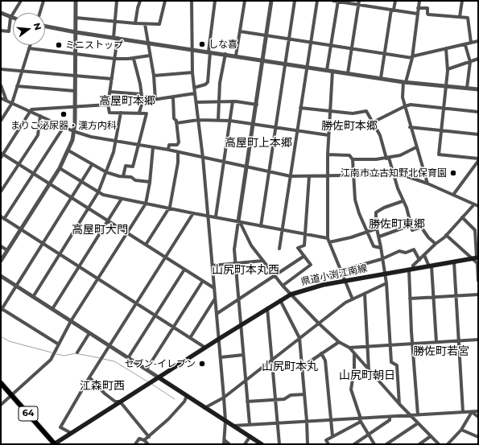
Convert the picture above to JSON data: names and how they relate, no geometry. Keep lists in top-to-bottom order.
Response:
{
  "streets": {
    "main road": ["県道小渕江南線", "64"]
  },
  "crossings": [
    ["県道小渕江南線", "64"]
  ],
  "districts": [
    "高屋町本郷",
    "勝佐町本郷",
    "高屋町上本郷",
    "勝佐町東郷",
    "高屋町大門",
    "山尻町本丸西",
    "勝佐町若宮",
    "山尻町本丸",
    "山尻町朝日",
    "江森町西"
  ],
  "places": [
    "しな喜",
    "ミニストップ",
    "まりこ泌尿器・漢方内科",
    "江南市立古知野北保育園",
    "セブン-イレブン"
  ],
  "north": "right"
}
